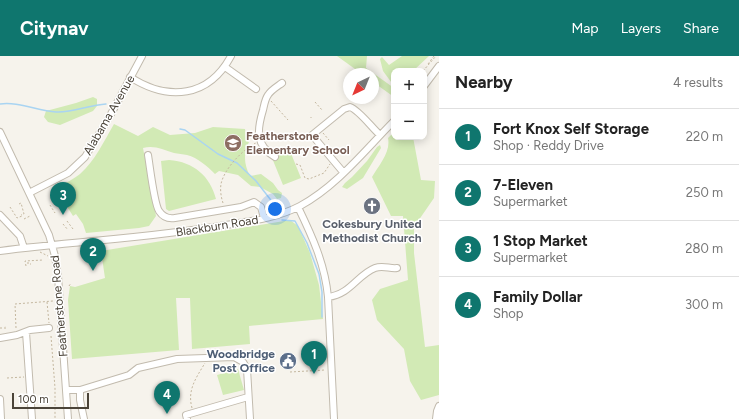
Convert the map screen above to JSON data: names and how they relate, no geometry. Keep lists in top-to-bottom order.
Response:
{
  "streets": {
    "street": ["Alabama Avenue", "Blackburn Road", "Featherstone Road"]
  },
  "crossings": [
    ["Alabama Avenue", "Featherstone Road"],
    ["Blackburn Road", "Featherstone Road"]
  ],
  "places": {
    "school or university": ["Featherstone Elementary School"],
    "church": ["Cokesbury United Methodist Church"],
    "public building": ["Woodbridge Post Office"]
  },
  "scale_bar": "100 m",
  "north": "bottom left",
  "page": {
    "header": "Citynav",
    "nav": ["Map", "Layers", "Share"],
    "heading": ["Nearby", "4 results"],
    "map_buttons": ["+", "−"],
    "list": [
      {
        "mark": "1",
        "name": "Fort Knox Self Storage",
        "note": "Shop · Reddy Drive",
        "value": "220 m"
      },
      {
        "mark": "2",
        "name": "7-Eleven",
        "note": "Supermarket",
        "value": "250 m"
      },
      {
        "mark": "3",
        "name": "1 Stop Market",
        "note": "Supermarket",
        "value": "280 m"
      },
      {
        "mark": "4",
        "name": "Family Dollar",
        "note": "Shop",
        "value": "300 m"
      }
    ],
    "pins": [
      "3",
      "2",
      "1",
      "4"
    ],
    "scale": "100 m"
  }
}
